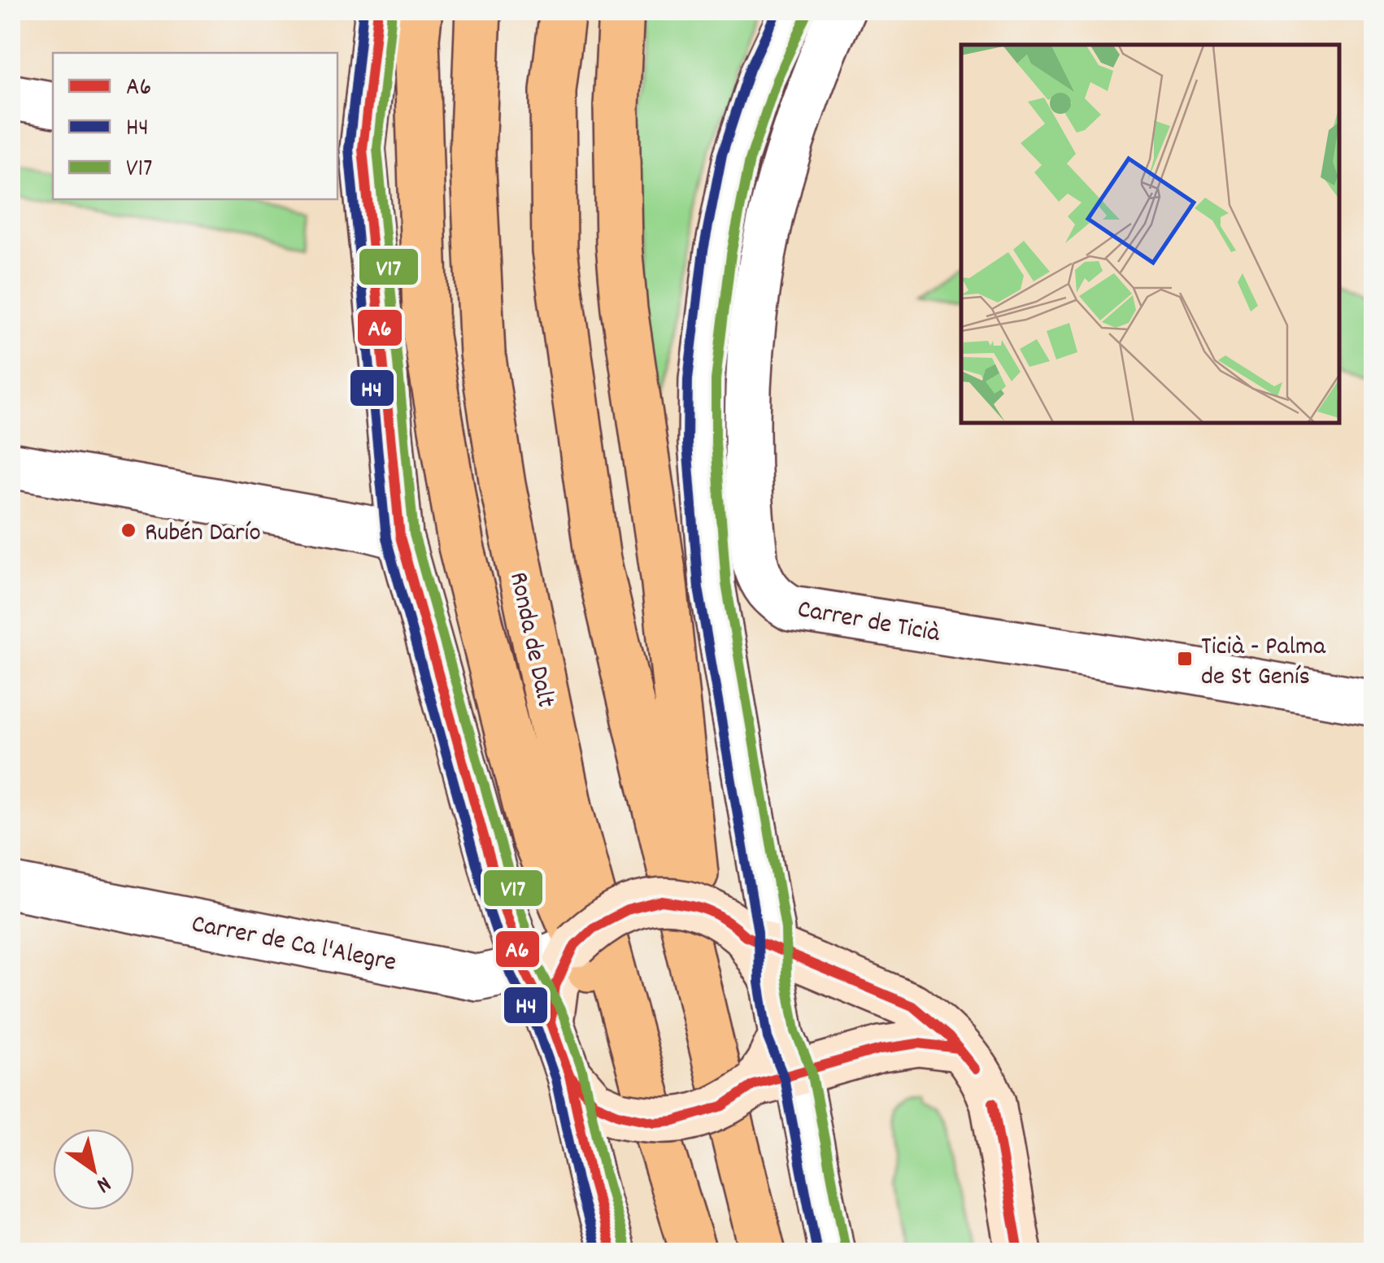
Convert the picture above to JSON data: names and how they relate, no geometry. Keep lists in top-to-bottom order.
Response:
{
  "streets": {
    "highway": ["Ronda de Dalt"],
    "street": ["Carrer de Ticià", "Carrer de Ca l'Alegre"]
  },
  "places": {
    "other": ["Rubén Darío"],
    "transit": ["Ticià - Palma de St Genís"]
  },
  "lines": ["transit line A6", "transit line H4", "transit line V17"],
  "legend": ["A6", "H4", "V17"],
  "north": "bottom right"
}
